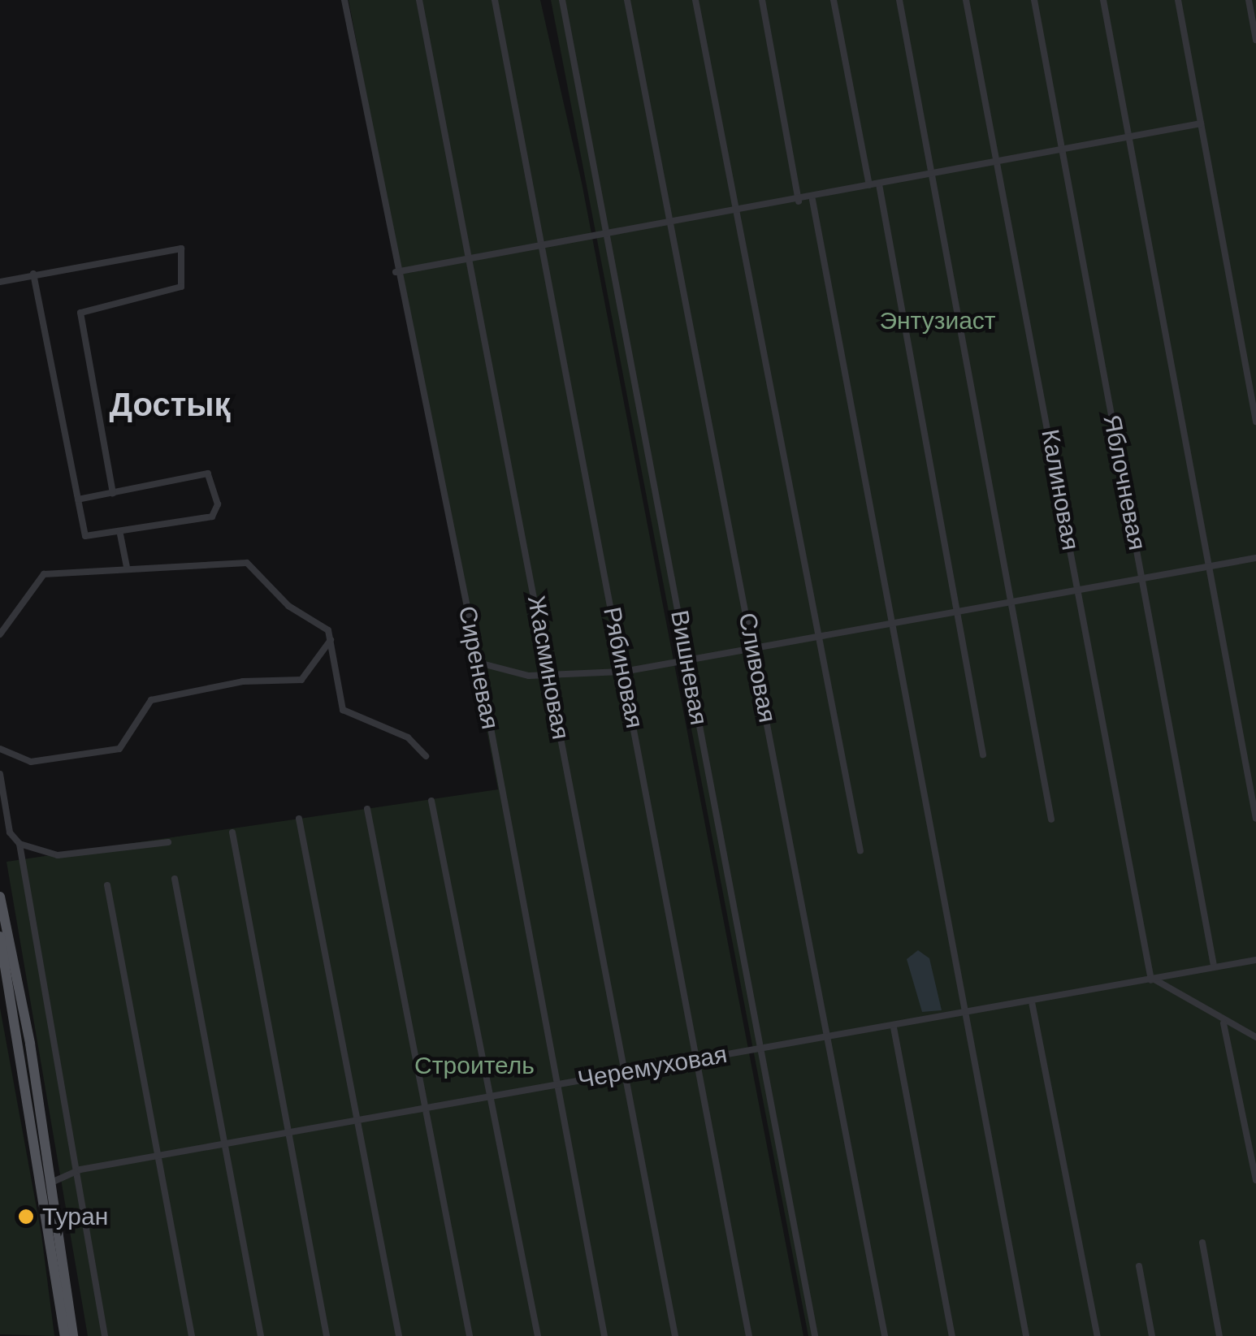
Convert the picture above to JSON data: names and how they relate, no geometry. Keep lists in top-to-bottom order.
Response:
{
  "streets": {
    "street": [
      "Яблочневая",
      "Калиновая",
      "Сиреневая",
      "Жасминовая",
      "Рябиновая",
      "Вишневая",
      "Сливовая",
      "Черемуховая"
    ]
  },
  "crossings": [
    ["Яблочневая", "Черемуховая"],
    ["Калиновая", "Черемуховая"],
    ["Сиреневая", "Черемуховая"],
    ["Жасминовая", "Черемуховая"],
    ["Рябиновая", "Черемуховая"],
    ["Вишневая", "Черемуховая"],
    ["Сливовая", "Черемуховая"]
  ],
  "districts": ["Достық"],
  "parks": ["Энтузиаст", "Строитель"],
  "places": ["Туран"]
}
